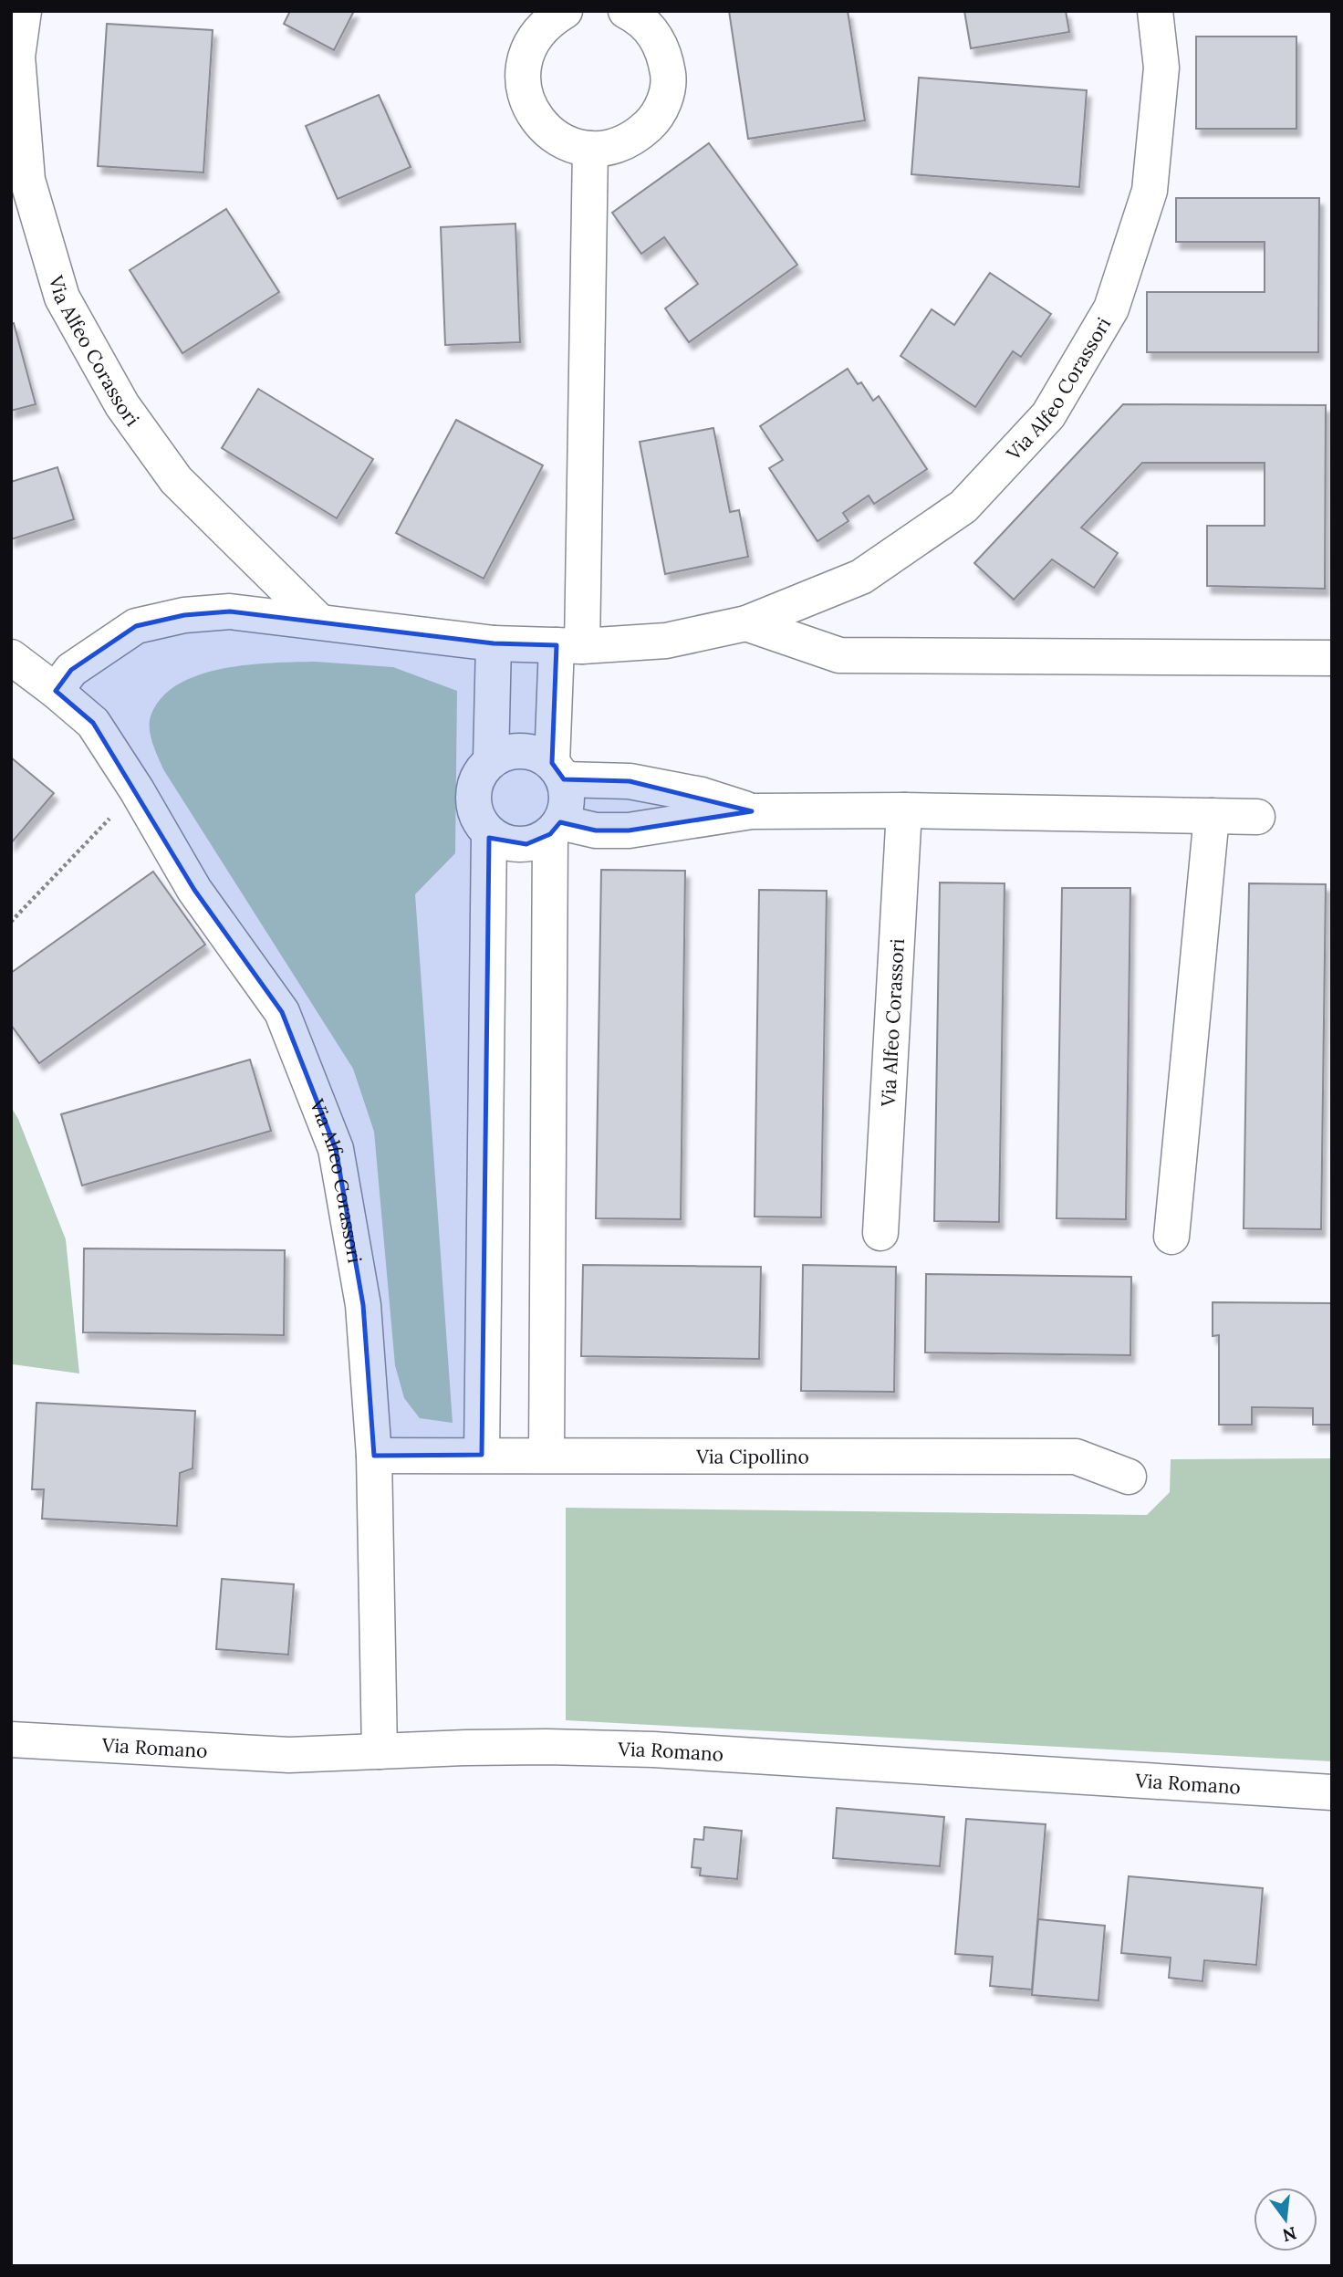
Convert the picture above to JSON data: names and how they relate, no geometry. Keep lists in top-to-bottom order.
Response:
{
  "streets": {
    "street": ["Via Alfeo Corassori", "Via Cipollino", "Via Romano"]
  },
  "crossings": [
    ["Via Alfeo Corassori", "Via Cipollino"],
    ["Via Alfeo Corassori", "Via Romano"]
  ],
  "north": "bottom"
}
